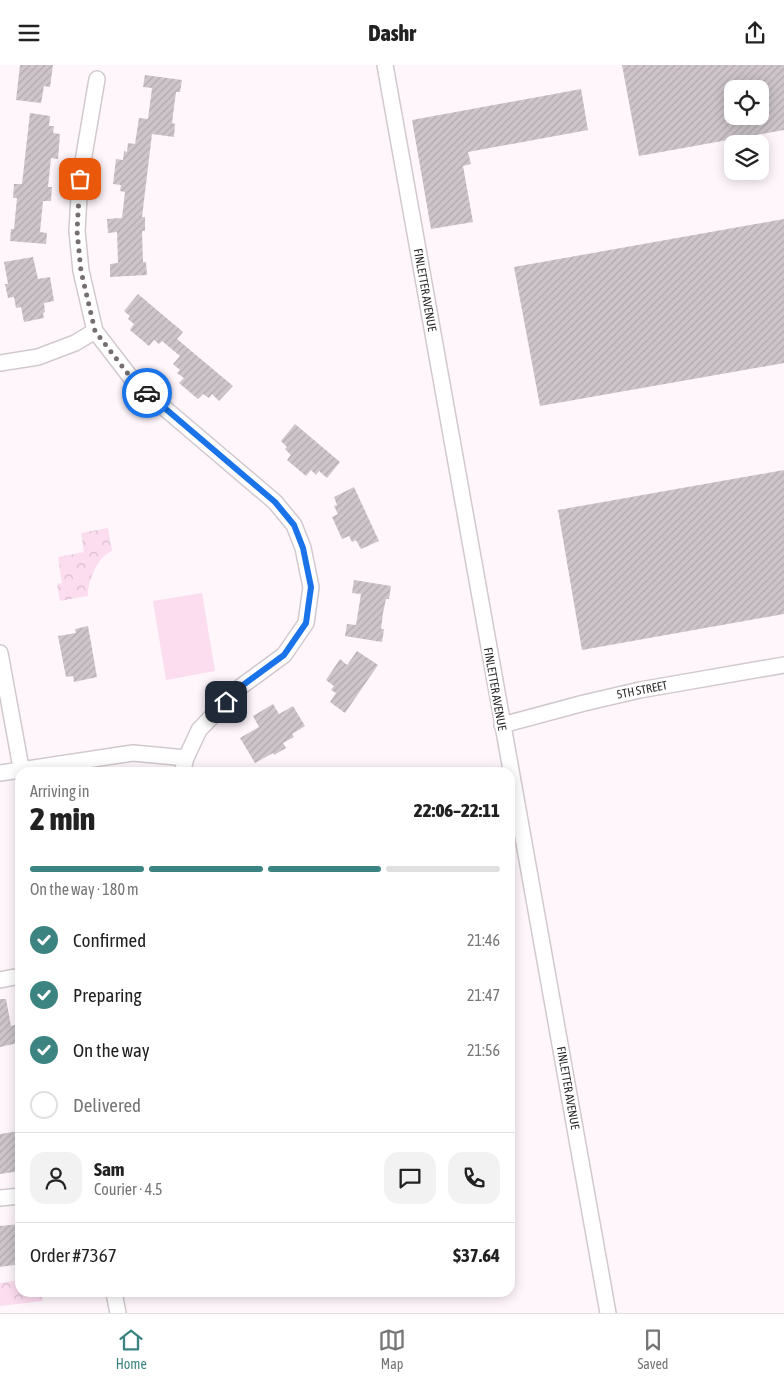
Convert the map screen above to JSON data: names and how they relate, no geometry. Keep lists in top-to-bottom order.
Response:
{
  "streets": {
    "street": ["FINLETTER AVENUE", "5TH STREET"]
  },
  "crossings": [
    ["FINLETTER AVENUE", "5TH STREET"]
  ],
  "page": {
    "header": "Dashr",
    "heading": ["2 min", "Arriving in", "22:06–22:11"],
    "panel": [
      "Sam",
      "Courier · 4.5",
      "Order #7367",
      "$37.64"
    ],
    "bar": "On the way · 180 m",
    "list": [
      ["Confirmed", "21:46"],
      ["Preparing", "21:47"],
      ["On the way", "21:56"],
      "Delivered"
    ],
    "tabs": ["Home", "Map", "Saved"]
  }
}
